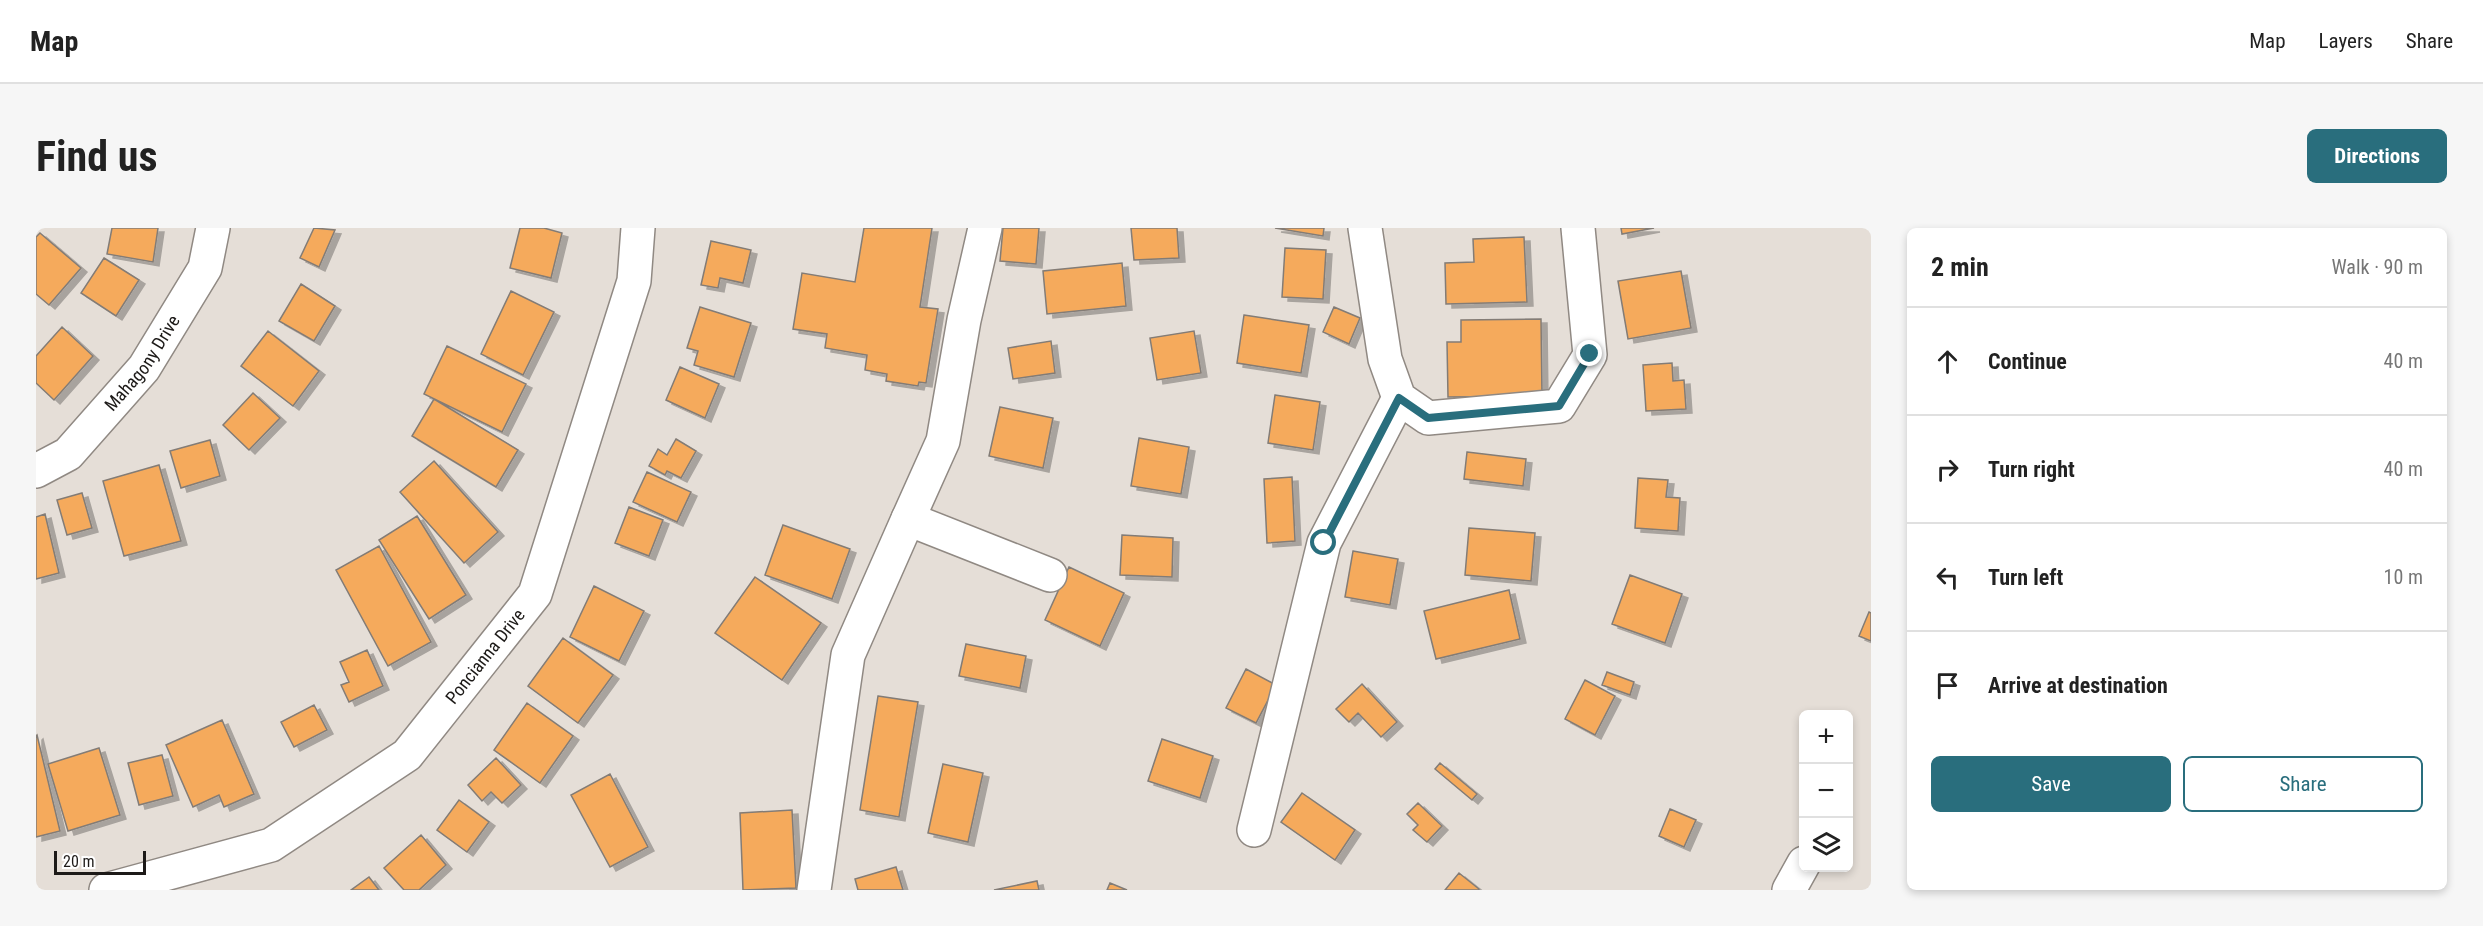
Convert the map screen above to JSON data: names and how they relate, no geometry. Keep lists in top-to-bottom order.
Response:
{
  "streets": {
    "street": ["Mahagony Drive", "Poncianna Drive"]
  },
  "scale_bar": "20 m",
  "page": {
    "header": "Map",
    "nav": ["Map", "Layers", "Share"],
    "buttons": [
      "Directions",
      ["Save", "Share"]
    ],
    "title": "Find us",
    "heading": ["2 min", "Walk · 90 m"],
    "list": [
      ["Continue", "40 m"],
      ["Turn right", "40 m"],
      ["Turn left", "10 m"],
      "Arrive at destination"
    ],
    "map_buttons": ["+", "−"],
    "scale": "20 m"
  }
}
